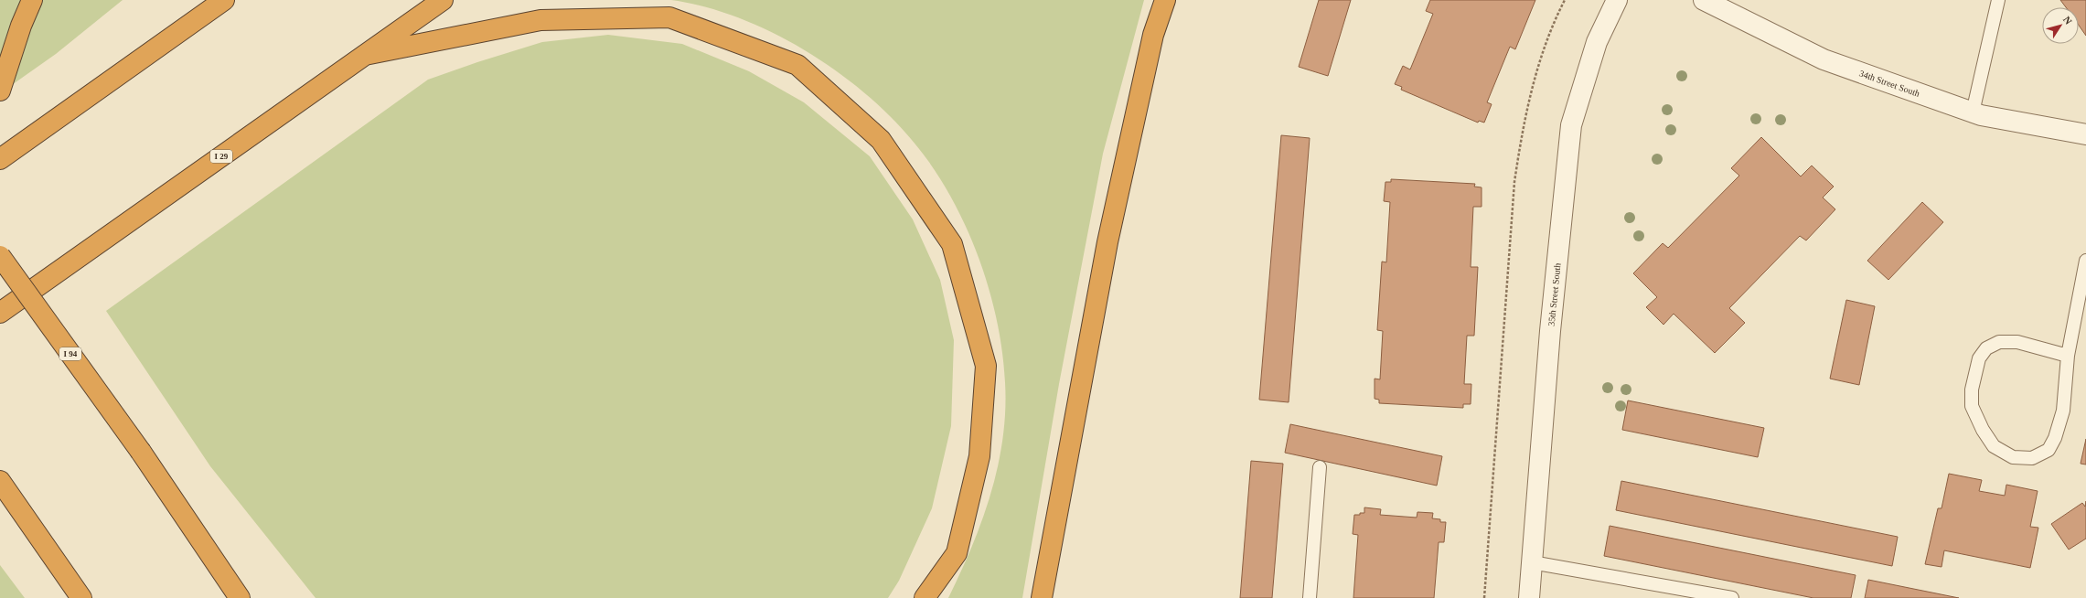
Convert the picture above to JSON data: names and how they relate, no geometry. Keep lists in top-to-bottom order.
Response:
{
  "streets": {
    "highway": ["I 29", "I 94"],
    "street": ["34th Street South", "35th Street South"]
  },
  "north": "top right"
}
